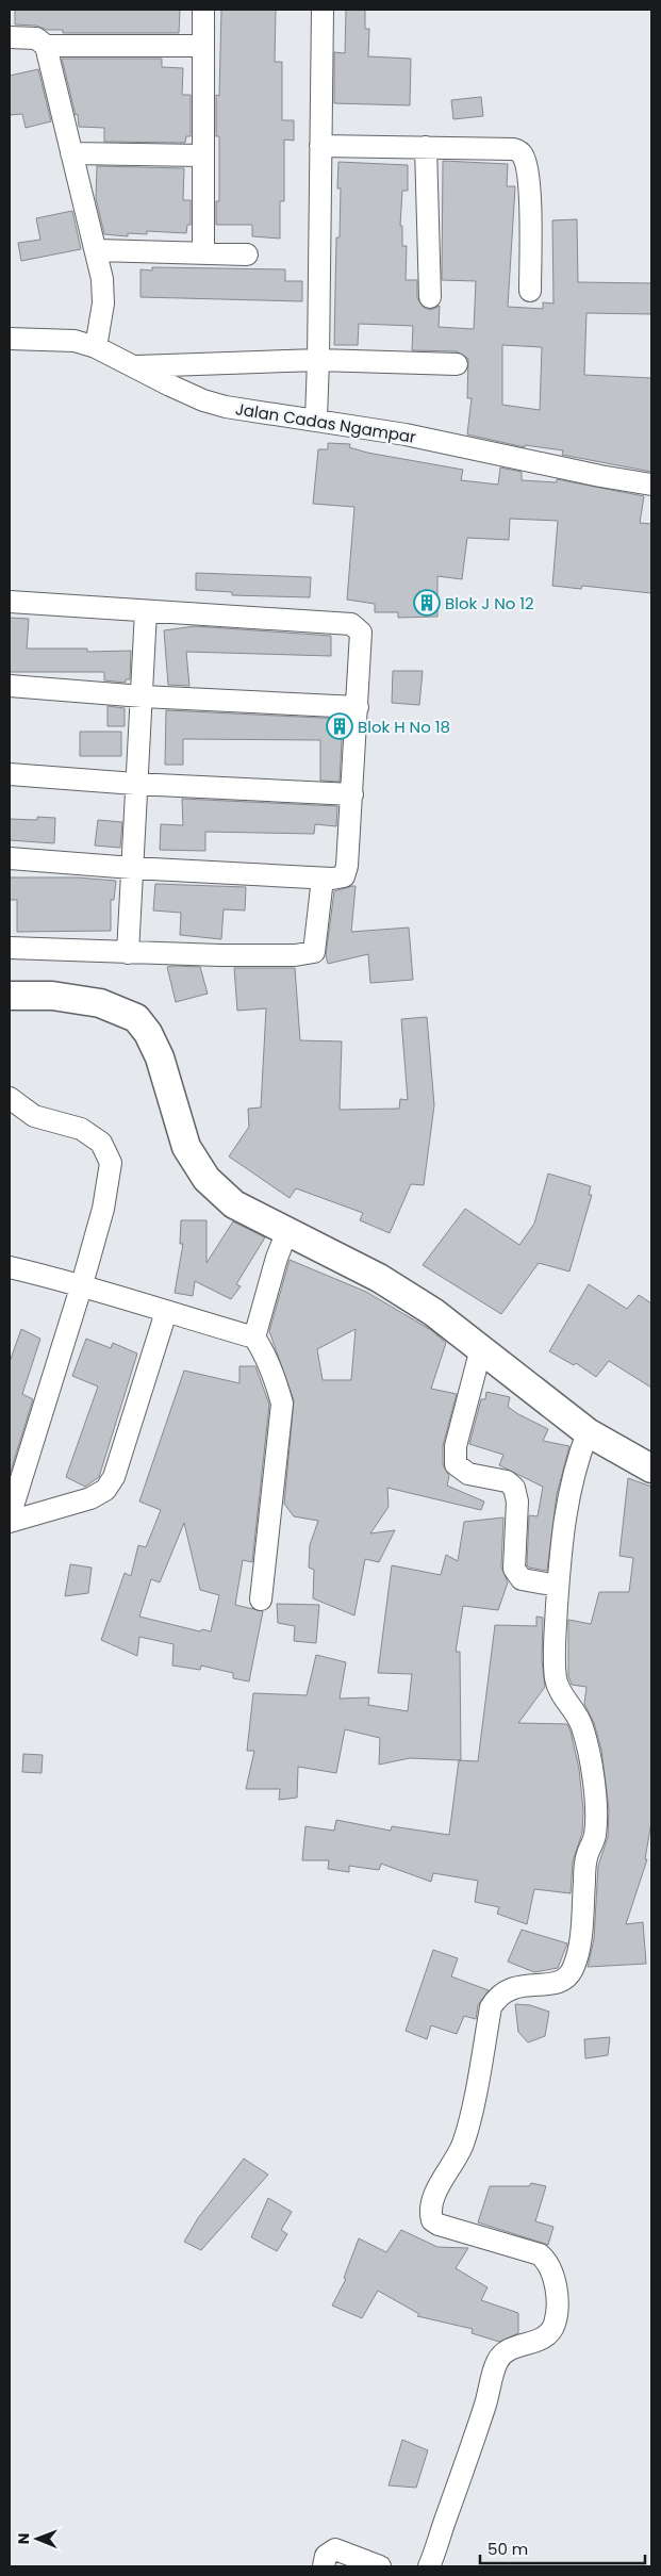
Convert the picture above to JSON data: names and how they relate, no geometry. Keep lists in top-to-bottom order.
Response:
{
  "streets": {
    "street": ["Jalan Cadas Ngampar"]
  },
  "places": {
    "building": ["Blok J No 12", "Blok H No 18"]
  },
  "scale_bar": "50 m",
  "north": "left"
}
